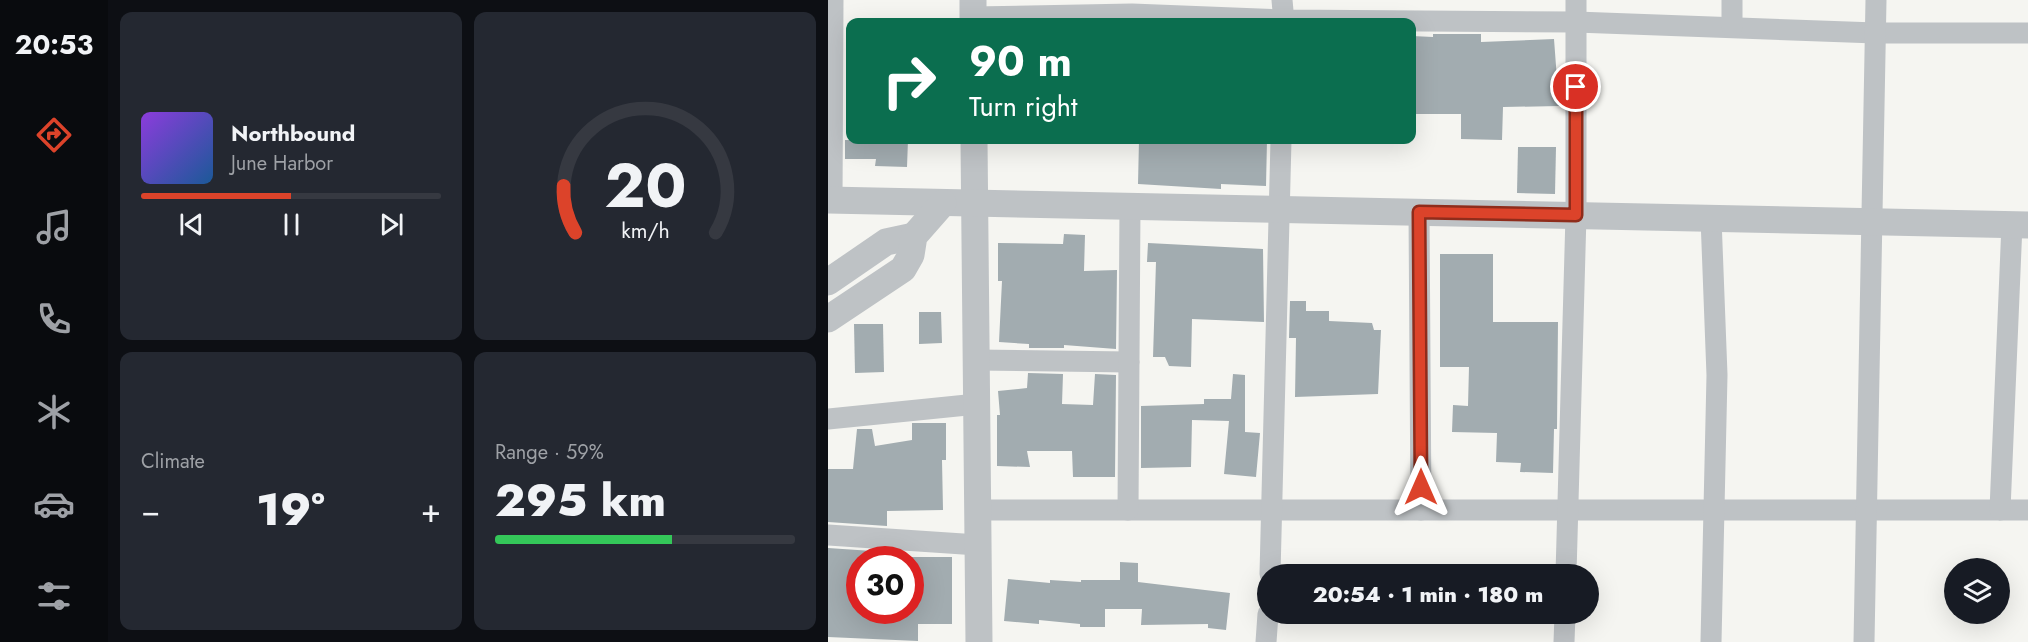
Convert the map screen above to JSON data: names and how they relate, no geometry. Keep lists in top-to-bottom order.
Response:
{
  "page": {
    "tabs": "20:53",
    "turn": ["90 m", "Turn right"],
    "song": ["Northbound", "June Harbor"],
    "tile": [
      "Climate",
      ["Range · 59%", "295 km"]
    ],
    "heat": ["−", "19°", "+"],
    "limit": "30",
    "trip": "20:54 · 1 min · 180 m",
    "gauge": ["20", "km/h"]
  }
}
